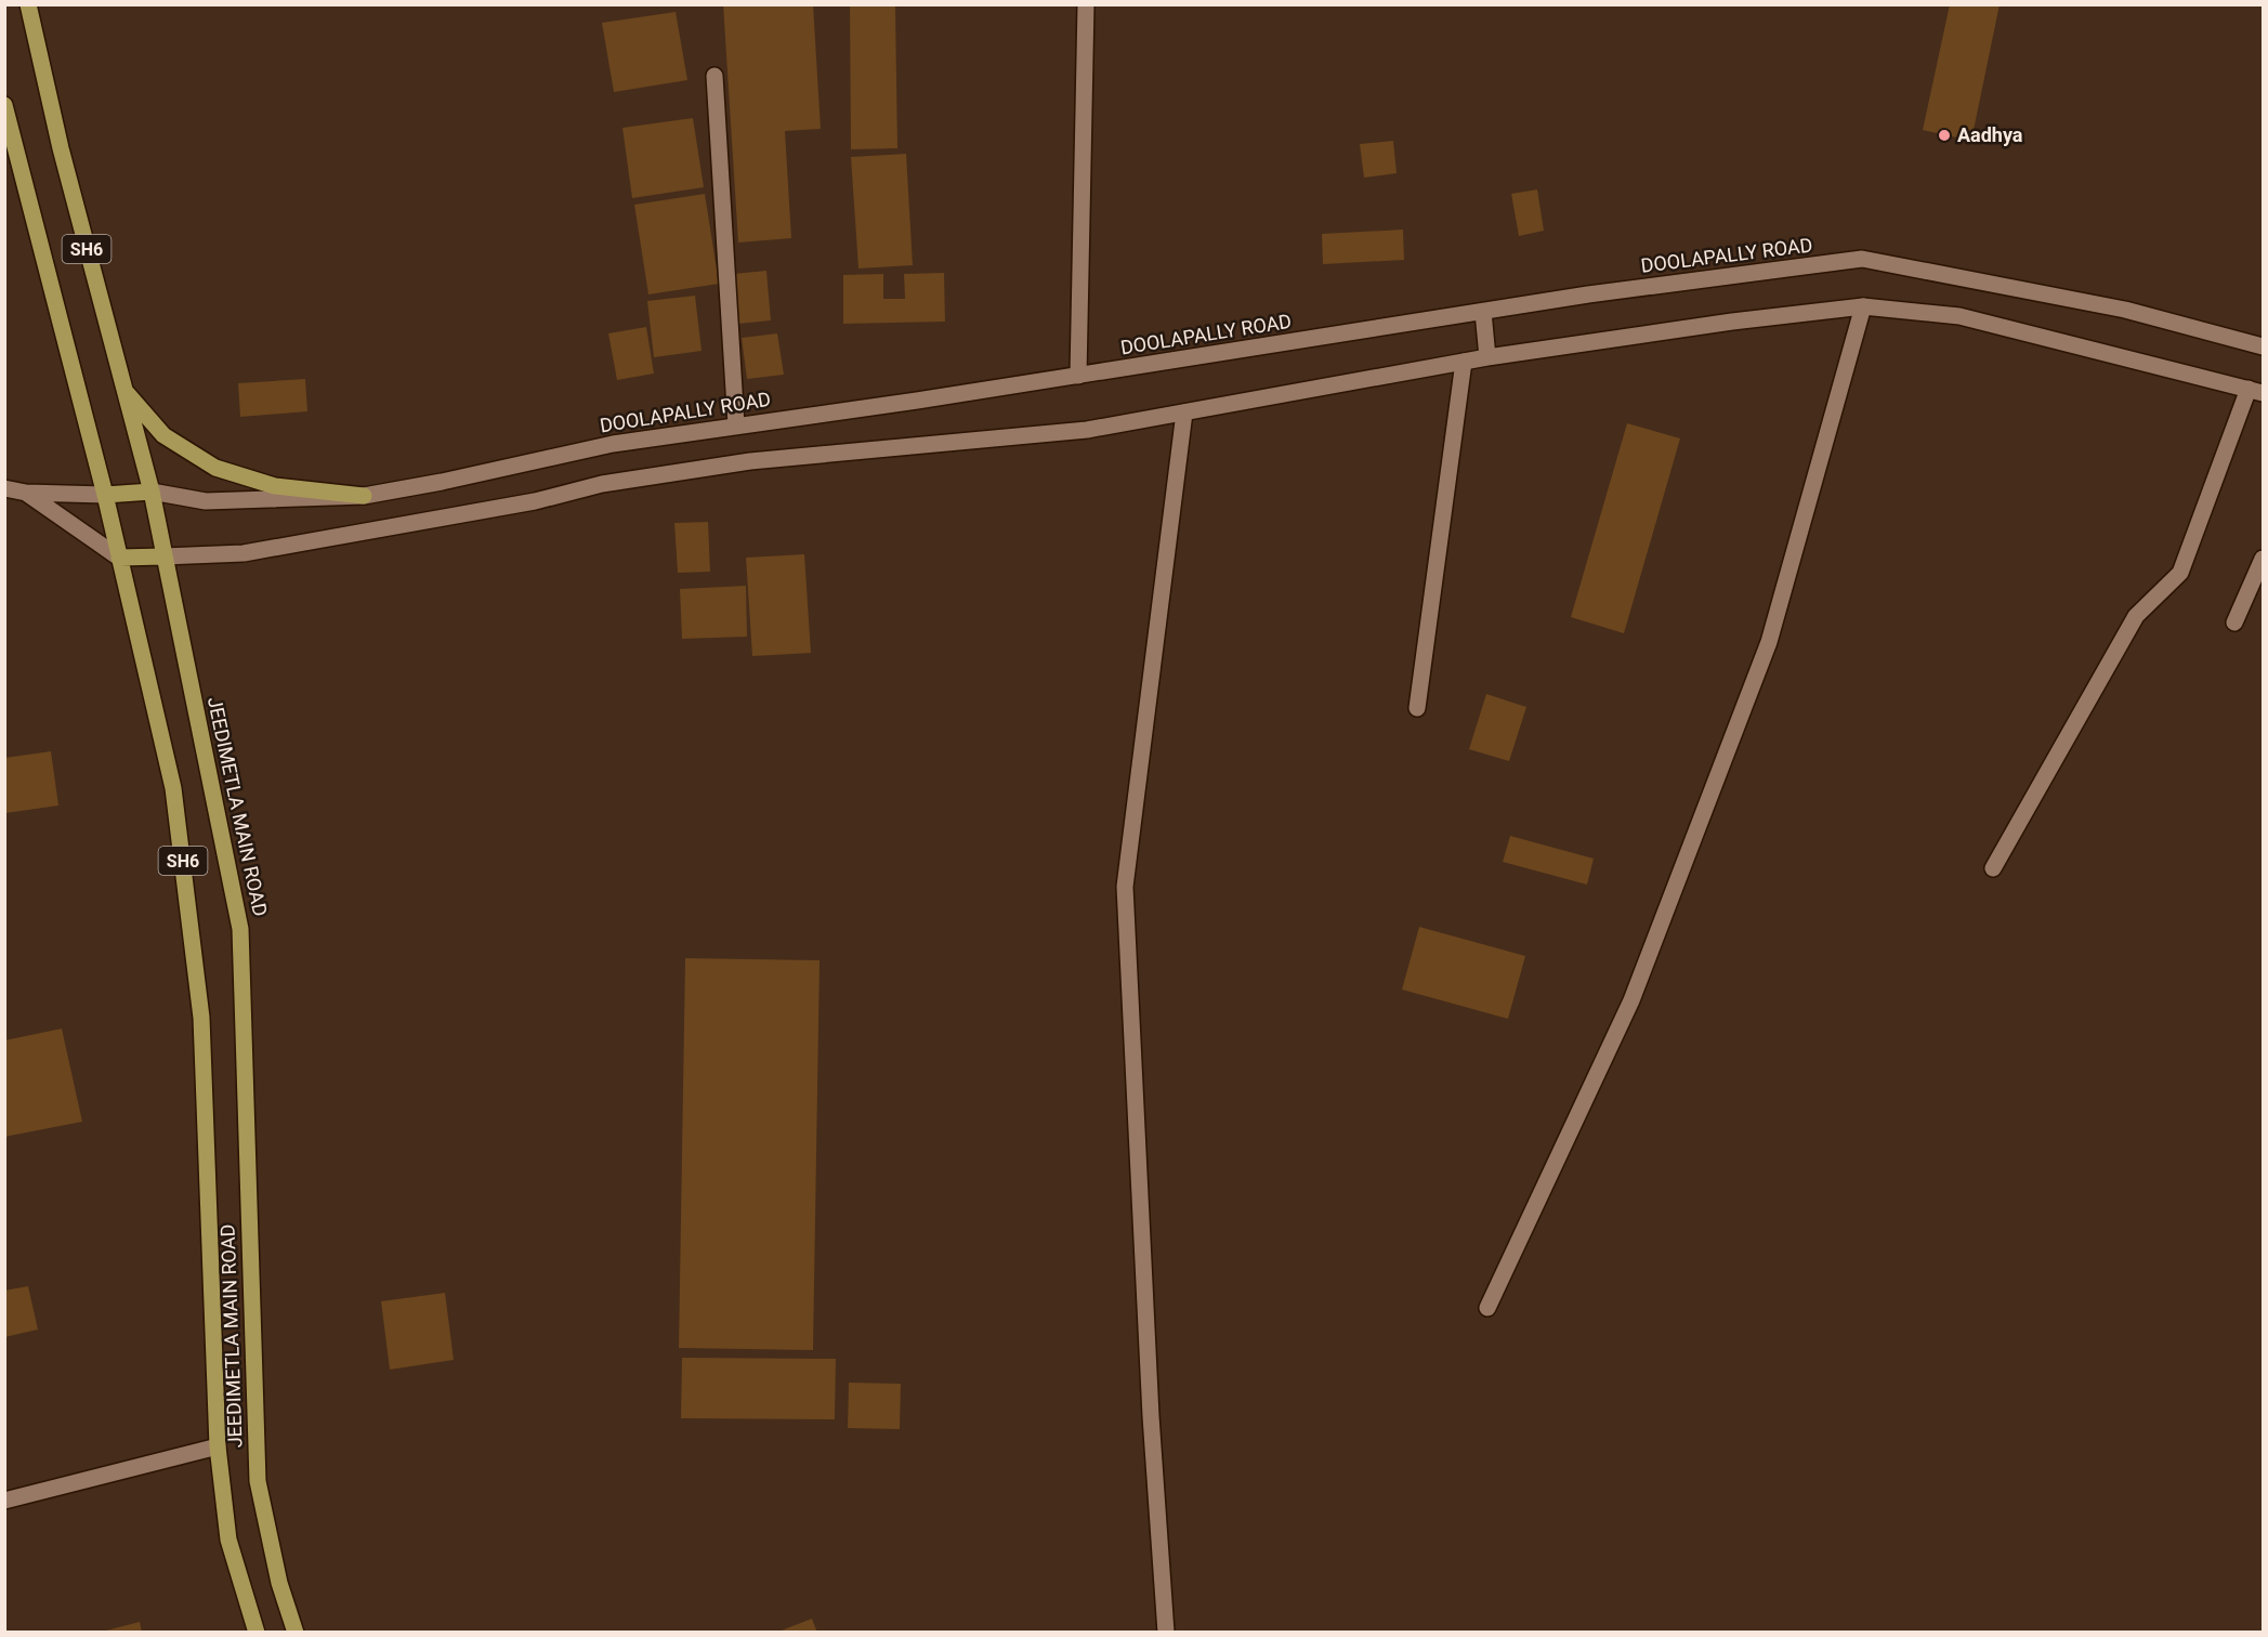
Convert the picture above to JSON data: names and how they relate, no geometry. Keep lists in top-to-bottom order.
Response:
{
  "streets": {
    "main road": ["SH6", "DOOLAPALLY ROAD", "JEEDIMETLA MAIN ROAD"]
  },
  "crossings": [
    ["DOOLAPALLY ROAD", "JEEDIMETLA MAIN ROAD"]
  ],
  "places": ["Aadhya"]
}
